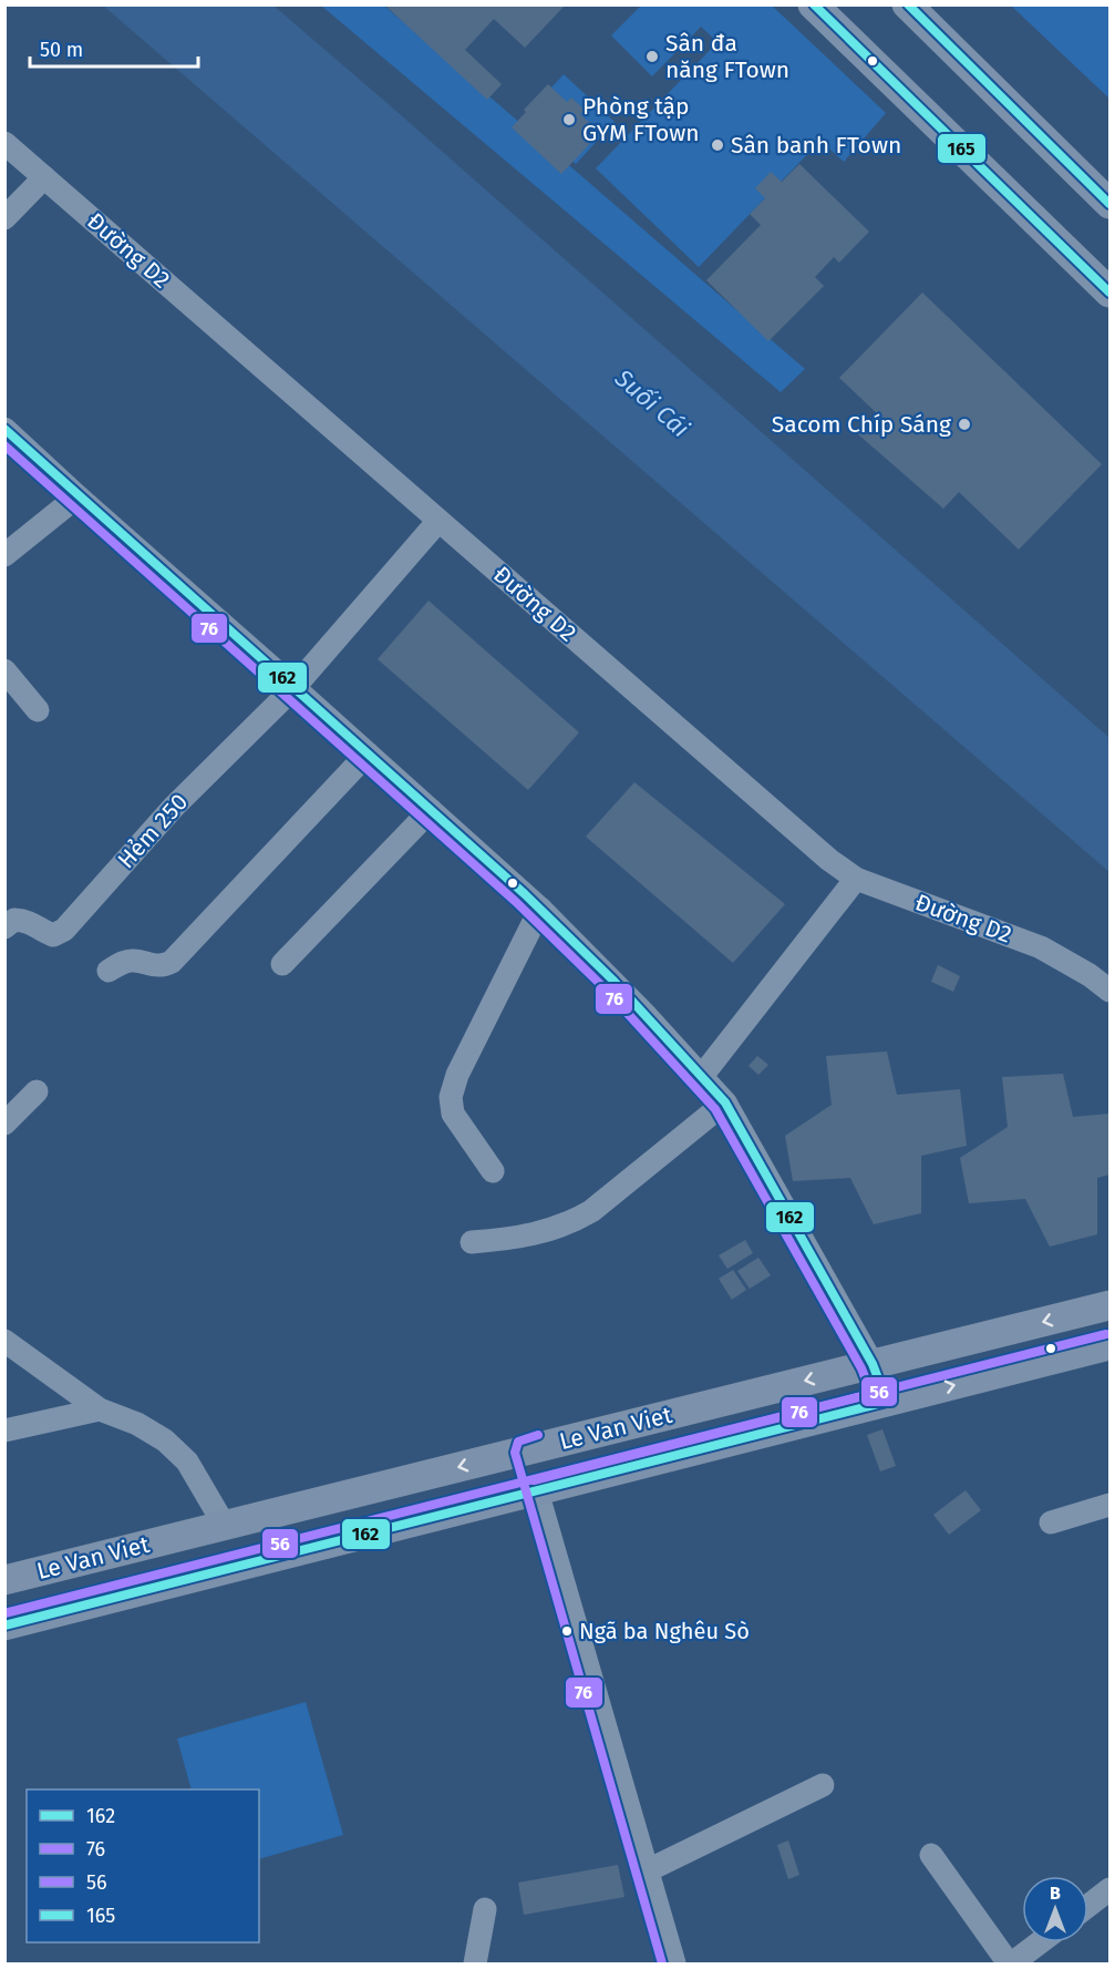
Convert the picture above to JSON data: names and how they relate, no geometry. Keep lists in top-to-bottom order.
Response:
{
  "streets": {
    "main road": ["Le Van Viet"],
    "street": ["Đường D2", "Hẻm 250"]
  },
  "water": ["Suối Cái"],
  "places": [
    "Sân đa năng FTown",
    "Phòng tập GYM FTown",
    "Sân banh FTown",
    "Sacom Chíp Sáng",
    "Ngã ba Nghêu Sò"
  ],
  "lines": [
    "transit line 165",
    "transit line 162",
    "transit line 76",
    "transit line 56"
  ],
  "legend": [
    "162",
    "76",
    "56",
    "165"
  ],
  "scale_bar": "50 m",
  "north": "top"
}
